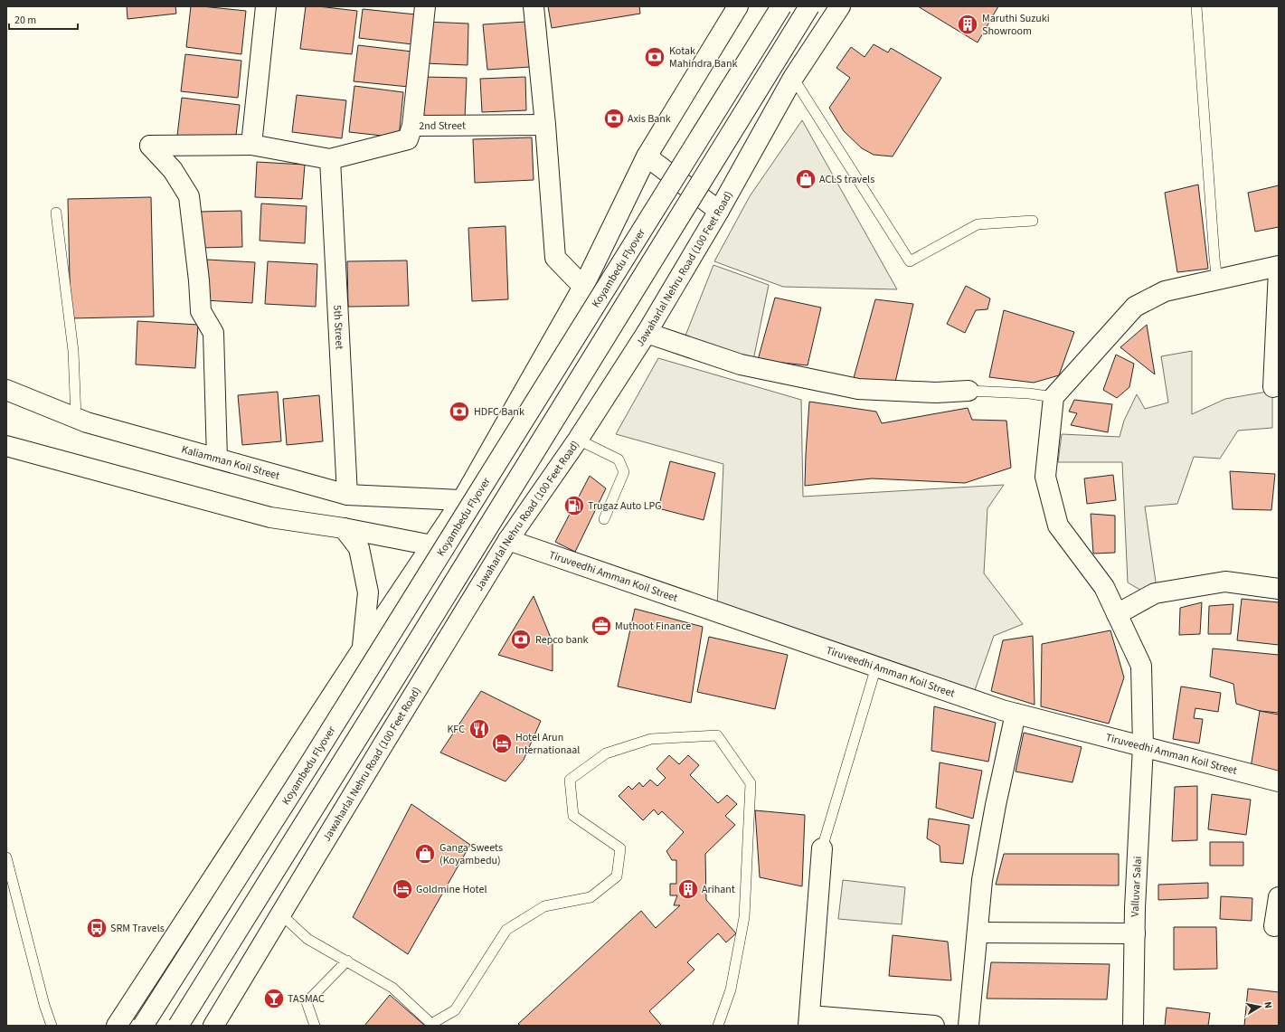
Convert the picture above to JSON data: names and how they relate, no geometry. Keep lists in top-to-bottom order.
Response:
{
  "streets": {
    "main road": [
      "2nd Street",
      "Koyambedu Flyover",
      "Jawaharlal Nehru Road (100 Feet Road)",
      "5th Street",
      "Kaliamman Koil Street",
      "Tiruveedhi Amman Koil Street",
      "Valluvar Salai"
    ]
  },
  "crossings": [
    ["2nd Street", "5th Street"],
    ["Jawaharlal Nehru Road (100 Feet Road)", "Tiruveedhi Amman Koil Street"],
    ["5th Street", "Kaliamman Koil Street"],
    ["Tiruveedhi Amman Koil Street", "Valluvar Salai"]
  ],
  "places": {
    "building": ["Maruthi Suzuki Showroom", "Arihant"],
    "bank": [
      "Kotak Mahindra Bank",
      "Axis Bank",
      "HDFC Bank",
      "Repco bank"
    ],
    "shop": ["ACLS travels", "Ganga Sweets (Koyambedu)"],
    "fuel station": ["Trugaz Auto LPG"],
    "office": ["Muthoot Finance"],
    "restaurant": ["KFC"],
    "hotel": ["Hotel Arun Internationaal", "Goldmine Hotel"],
    "bus stop": ["SRM Travels"],
    "bar": ["TASMAC"]
  },
  "scale_bar": "20 m",
  "north": "right"
}
